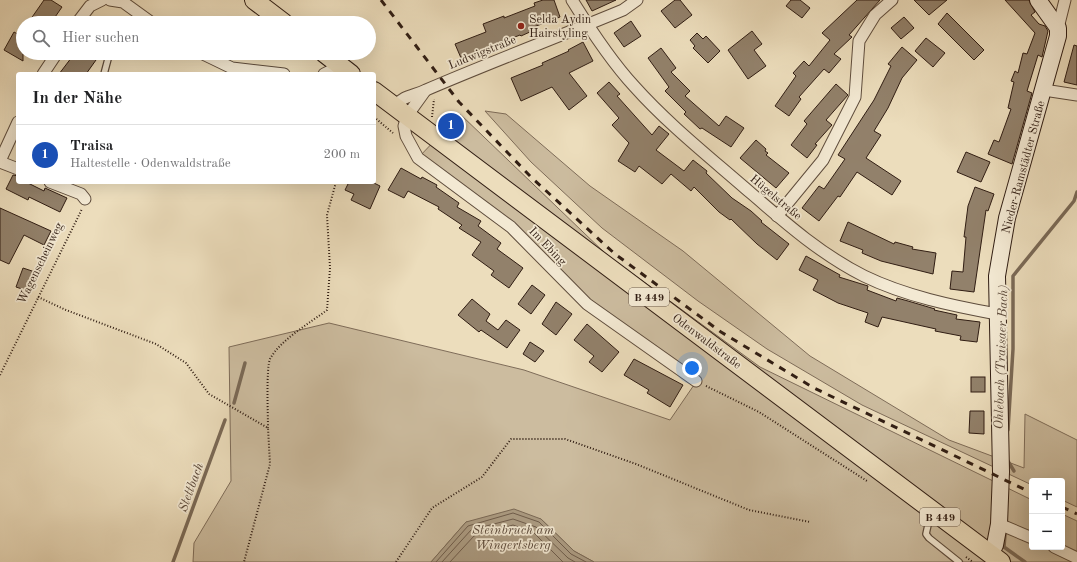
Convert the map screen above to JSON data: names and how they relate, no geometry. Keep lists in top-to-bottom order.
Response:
{
  "streets": {
    "main road": ["B 449", "Odenwaldstraße"],
    "street": [
      "Ludwigstraße",
      "Nieder-Ramstädter Straße",
      "Hügelstraße",
      "Im Ebing"
    ],
    "path": ["Wagenscheinweg"]
  },
  "crossings": [
    ["Ludwigstraße", "Hügelstraße"],
    ["Ludwigstraße", "Im Ebing"],
    ["Ludwigstraße", "Odenwaldstraße"],
    ["Nieder-Ramstädter Straße", "Hügelstraße"],
    ["Nieder-Ramstädter Straße", "Odenwaldstraße"],
    ["Im Ebing", "Odenwaldstraße"]
  ],
  "water": ["Ohlebach (Traisaer Bach)", "Stettbach", "Steinbruch am Wingertsberg"],
  "places": ["Selda Aydin Hairstyling"],
  "page": {
    "search": "Hier suchen",
    "heading": "In der Nähe",
    "pins": "1",
    "list": [
      {
        "mark": "1",
        "name": "Traisa",
        "note": "Haltestelle · Odenwaldstraße",
        "value": "200 m"
      }
    ],
    "map_buttons": ["+", "−"]
  }
}
